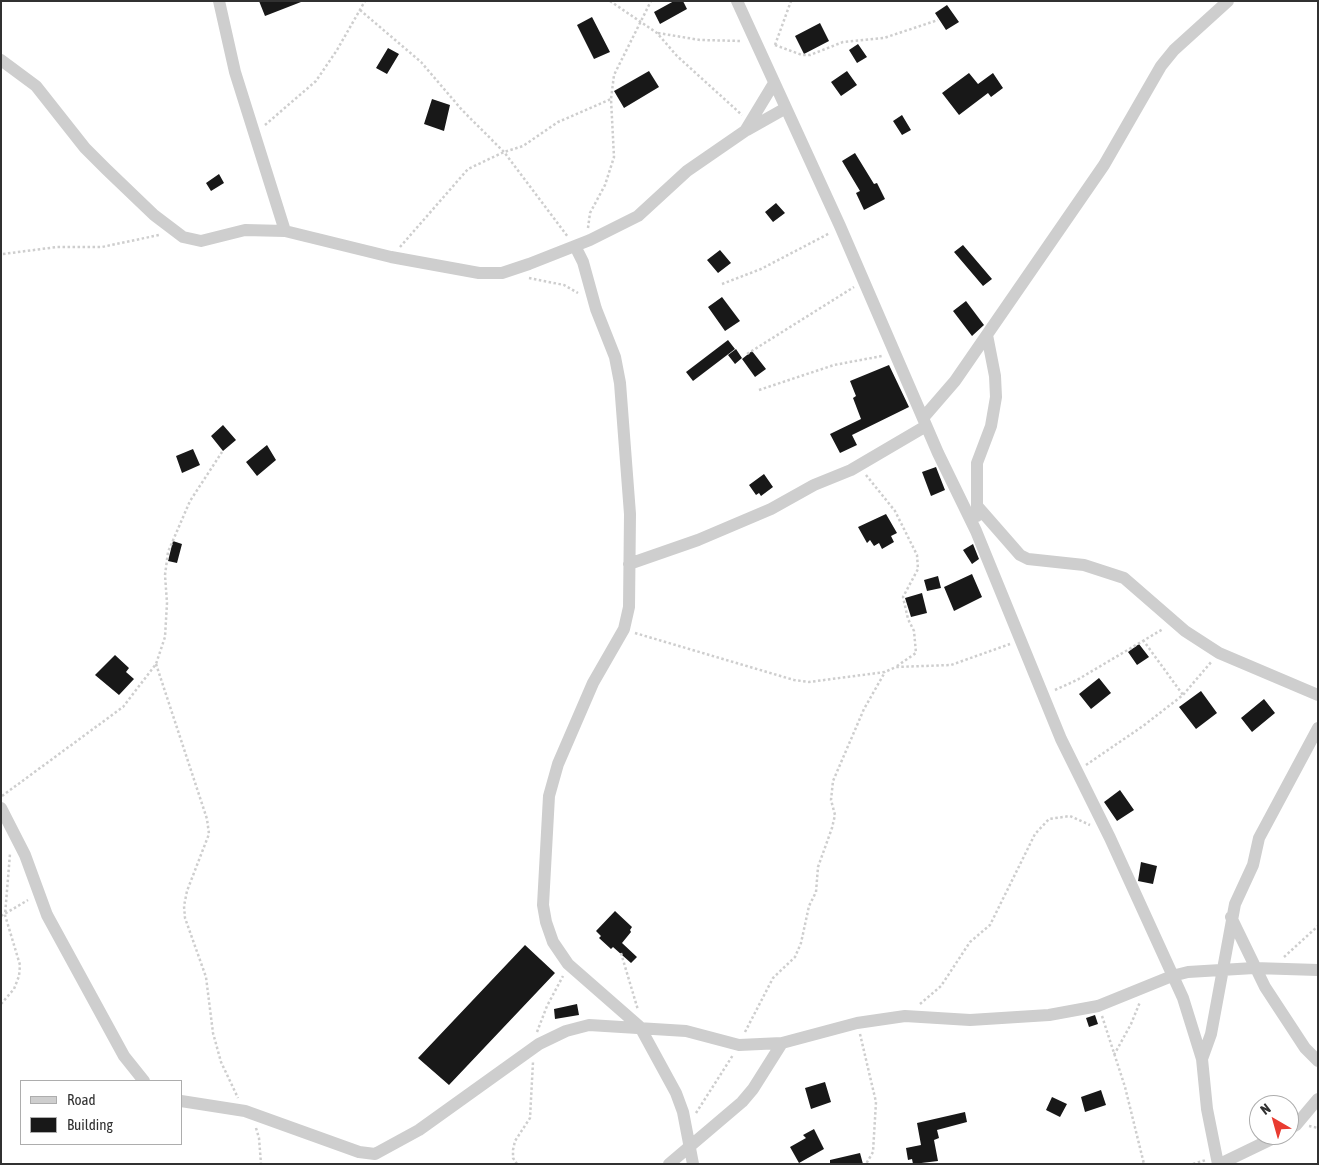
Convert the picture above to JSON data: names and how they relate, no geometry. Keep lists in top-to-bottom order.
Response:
{
  "legend": ["Road", "Building"],
  "north": "top left"
}
